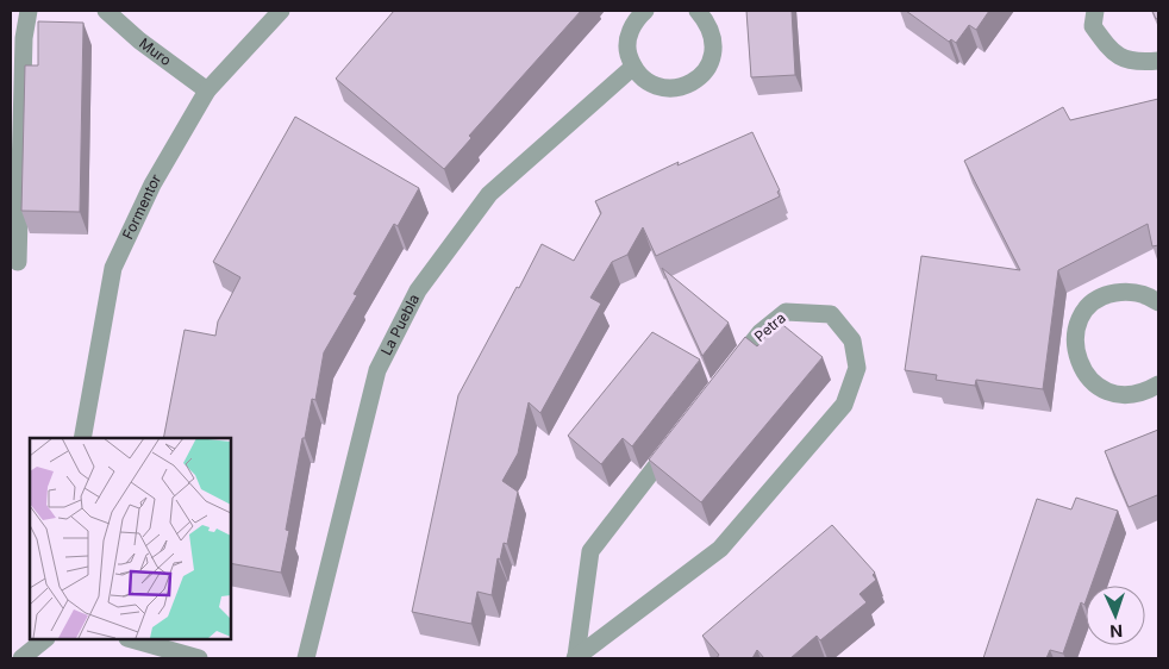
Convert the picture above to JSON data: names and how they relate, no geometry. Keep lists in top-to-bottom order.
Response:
{
  "streets": {
    "street": [
      "Muro",
      "Formentor",
      "La Puebla",
      "Petra"
    ]
  },
  "crossings": [
    ["Muro", "Formentor"]
  ],
  "north": "bottom"
}
